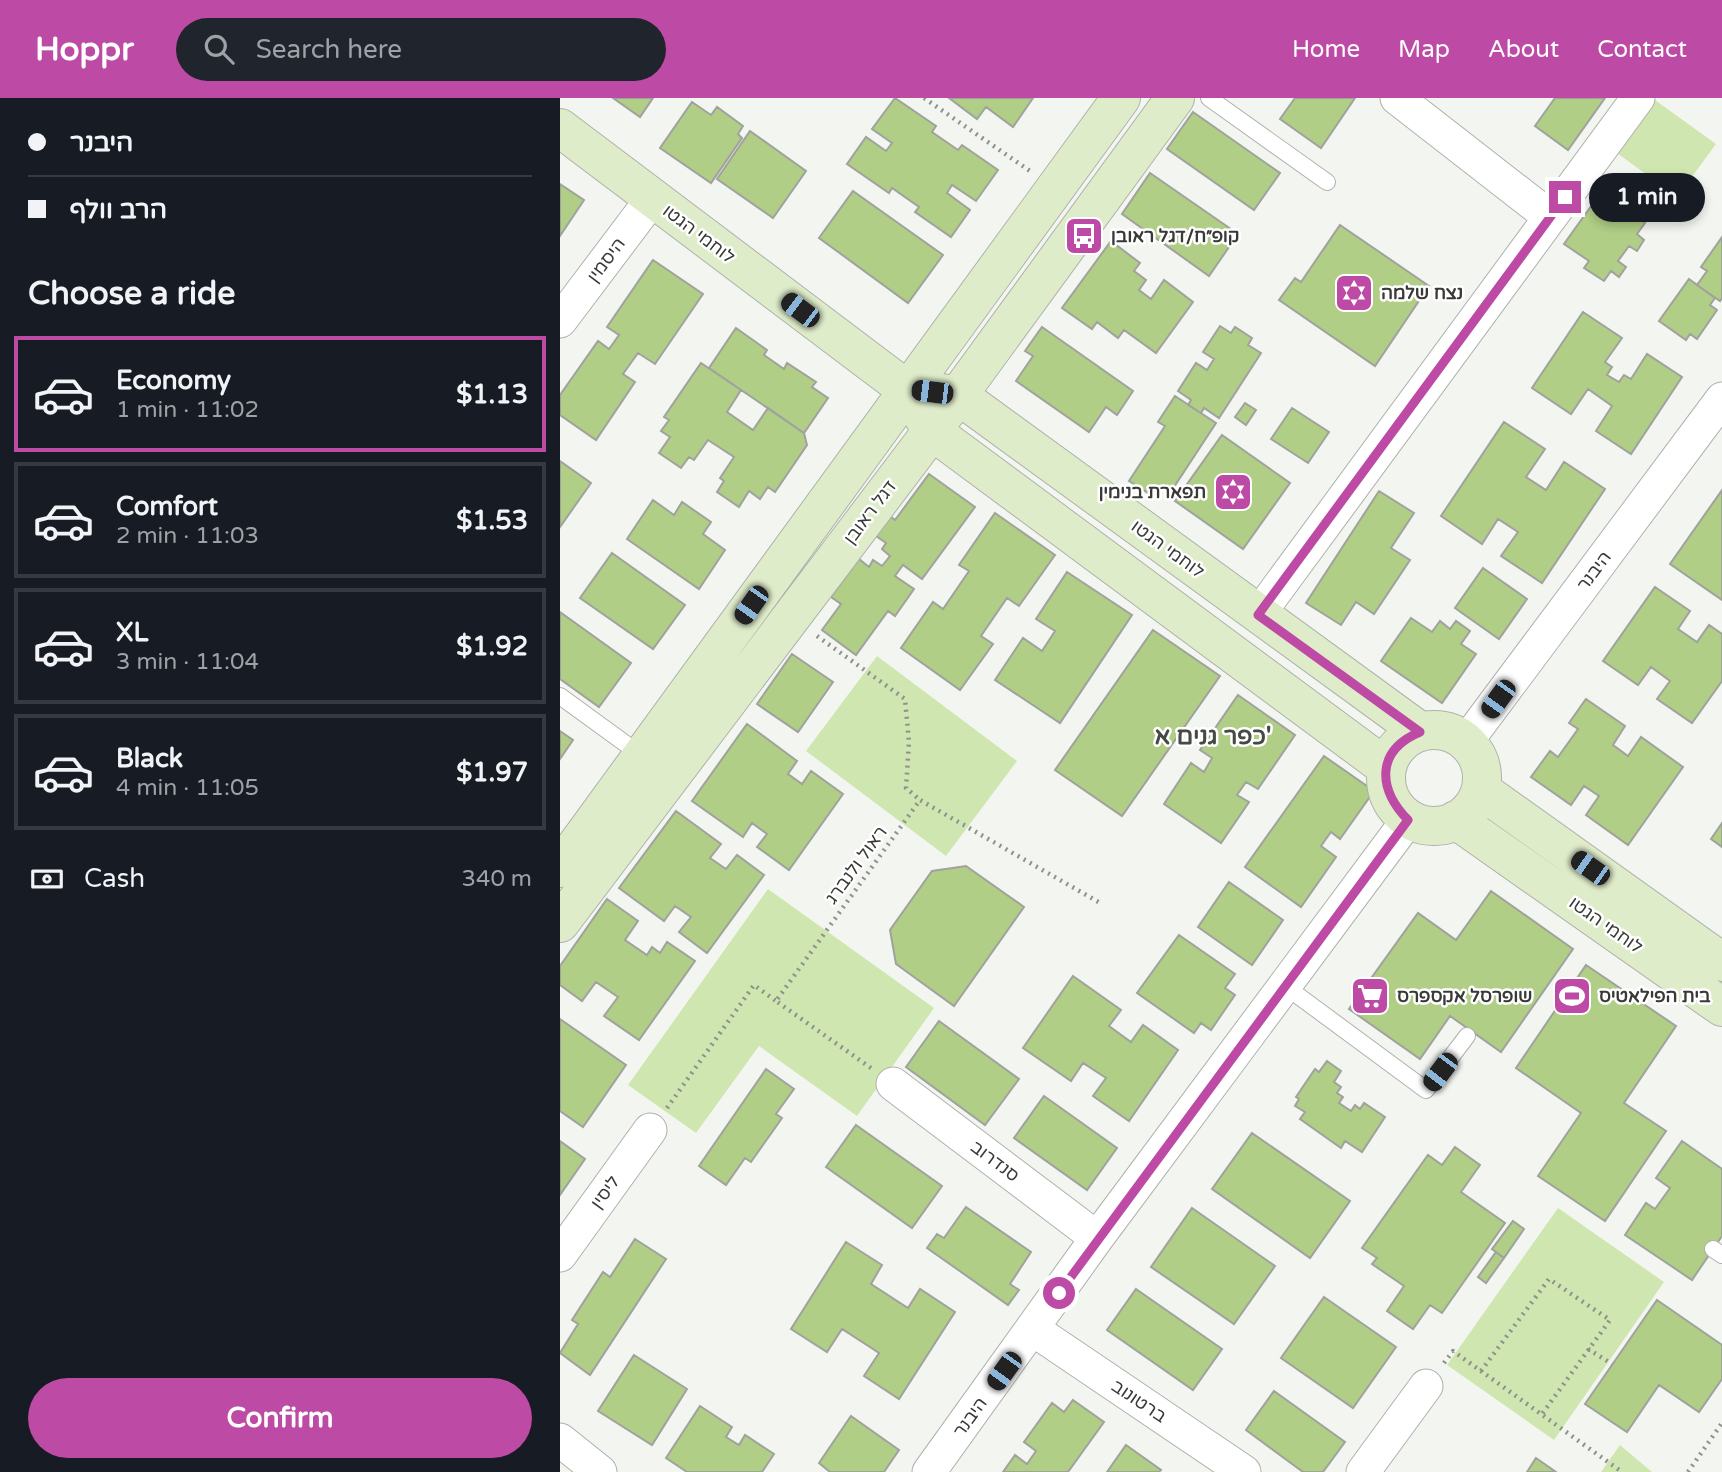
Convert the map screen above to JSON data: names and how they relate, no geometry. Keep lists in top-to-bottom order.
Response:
{
  "streets": {
    "street": [
      "לוחמי הגטו",
      "היסמין",
      "דגל ראובן",
      "היבנר",
      "סנדרוב",
      "ליסין",
      "ברטונוב"
    ],
    "path": ["ראול ולנברג"]
  },
  "crossings": [
    ["לוחמי הגטו", "היסמין"],
    ["לוחמי הגטו", "דגל ראובן"],
    ["לוחמי הגטו", "היבנר"],
    ["היבנר", "סנדרוב"],
    ["היבנר", "ברטונוב"]
  ],
  "districts": ["כפר גנים א'"],
  "places": {
    "bus stop": ["קופ״ח/דגל ראובן"],
    "synagogue": ["נצח שלמה", "תפארת בנימין"],
    "supermarket": ["שופרסל אקספרס"],
    "sports": ["בית הפילאטיס"]
  },
  "page": {
    "header": "Hoppr",
    "search": "Search here",
    "nav": [
      "Home",
      "Map",
      "About",
      "Contact"
    ],
    "banner": ["היבנר", "הרב וולף"],
    "bubble": "1 min",
    "heading": "Choose a ride",
    "list": [
      {
        "name": "Economy",
        "note": "1 min · 11:02",
        "value": "$1.13"
      },
      {
        "name": "Comfort",
        "note": "2 min · 11:03",
        "value": "$1.53"
      },
      {
        "name": "XL",
        "note": "3 min · 11:04",
        "value": "$1.92"
      },
      {
        "name": "Black",
        "note": "4 min · 11:05",
        "value": "$1.97"
      }
    ],
    "pay": ["Cash", "340 m"],
    "buttons": "Confirm"
  }
}
